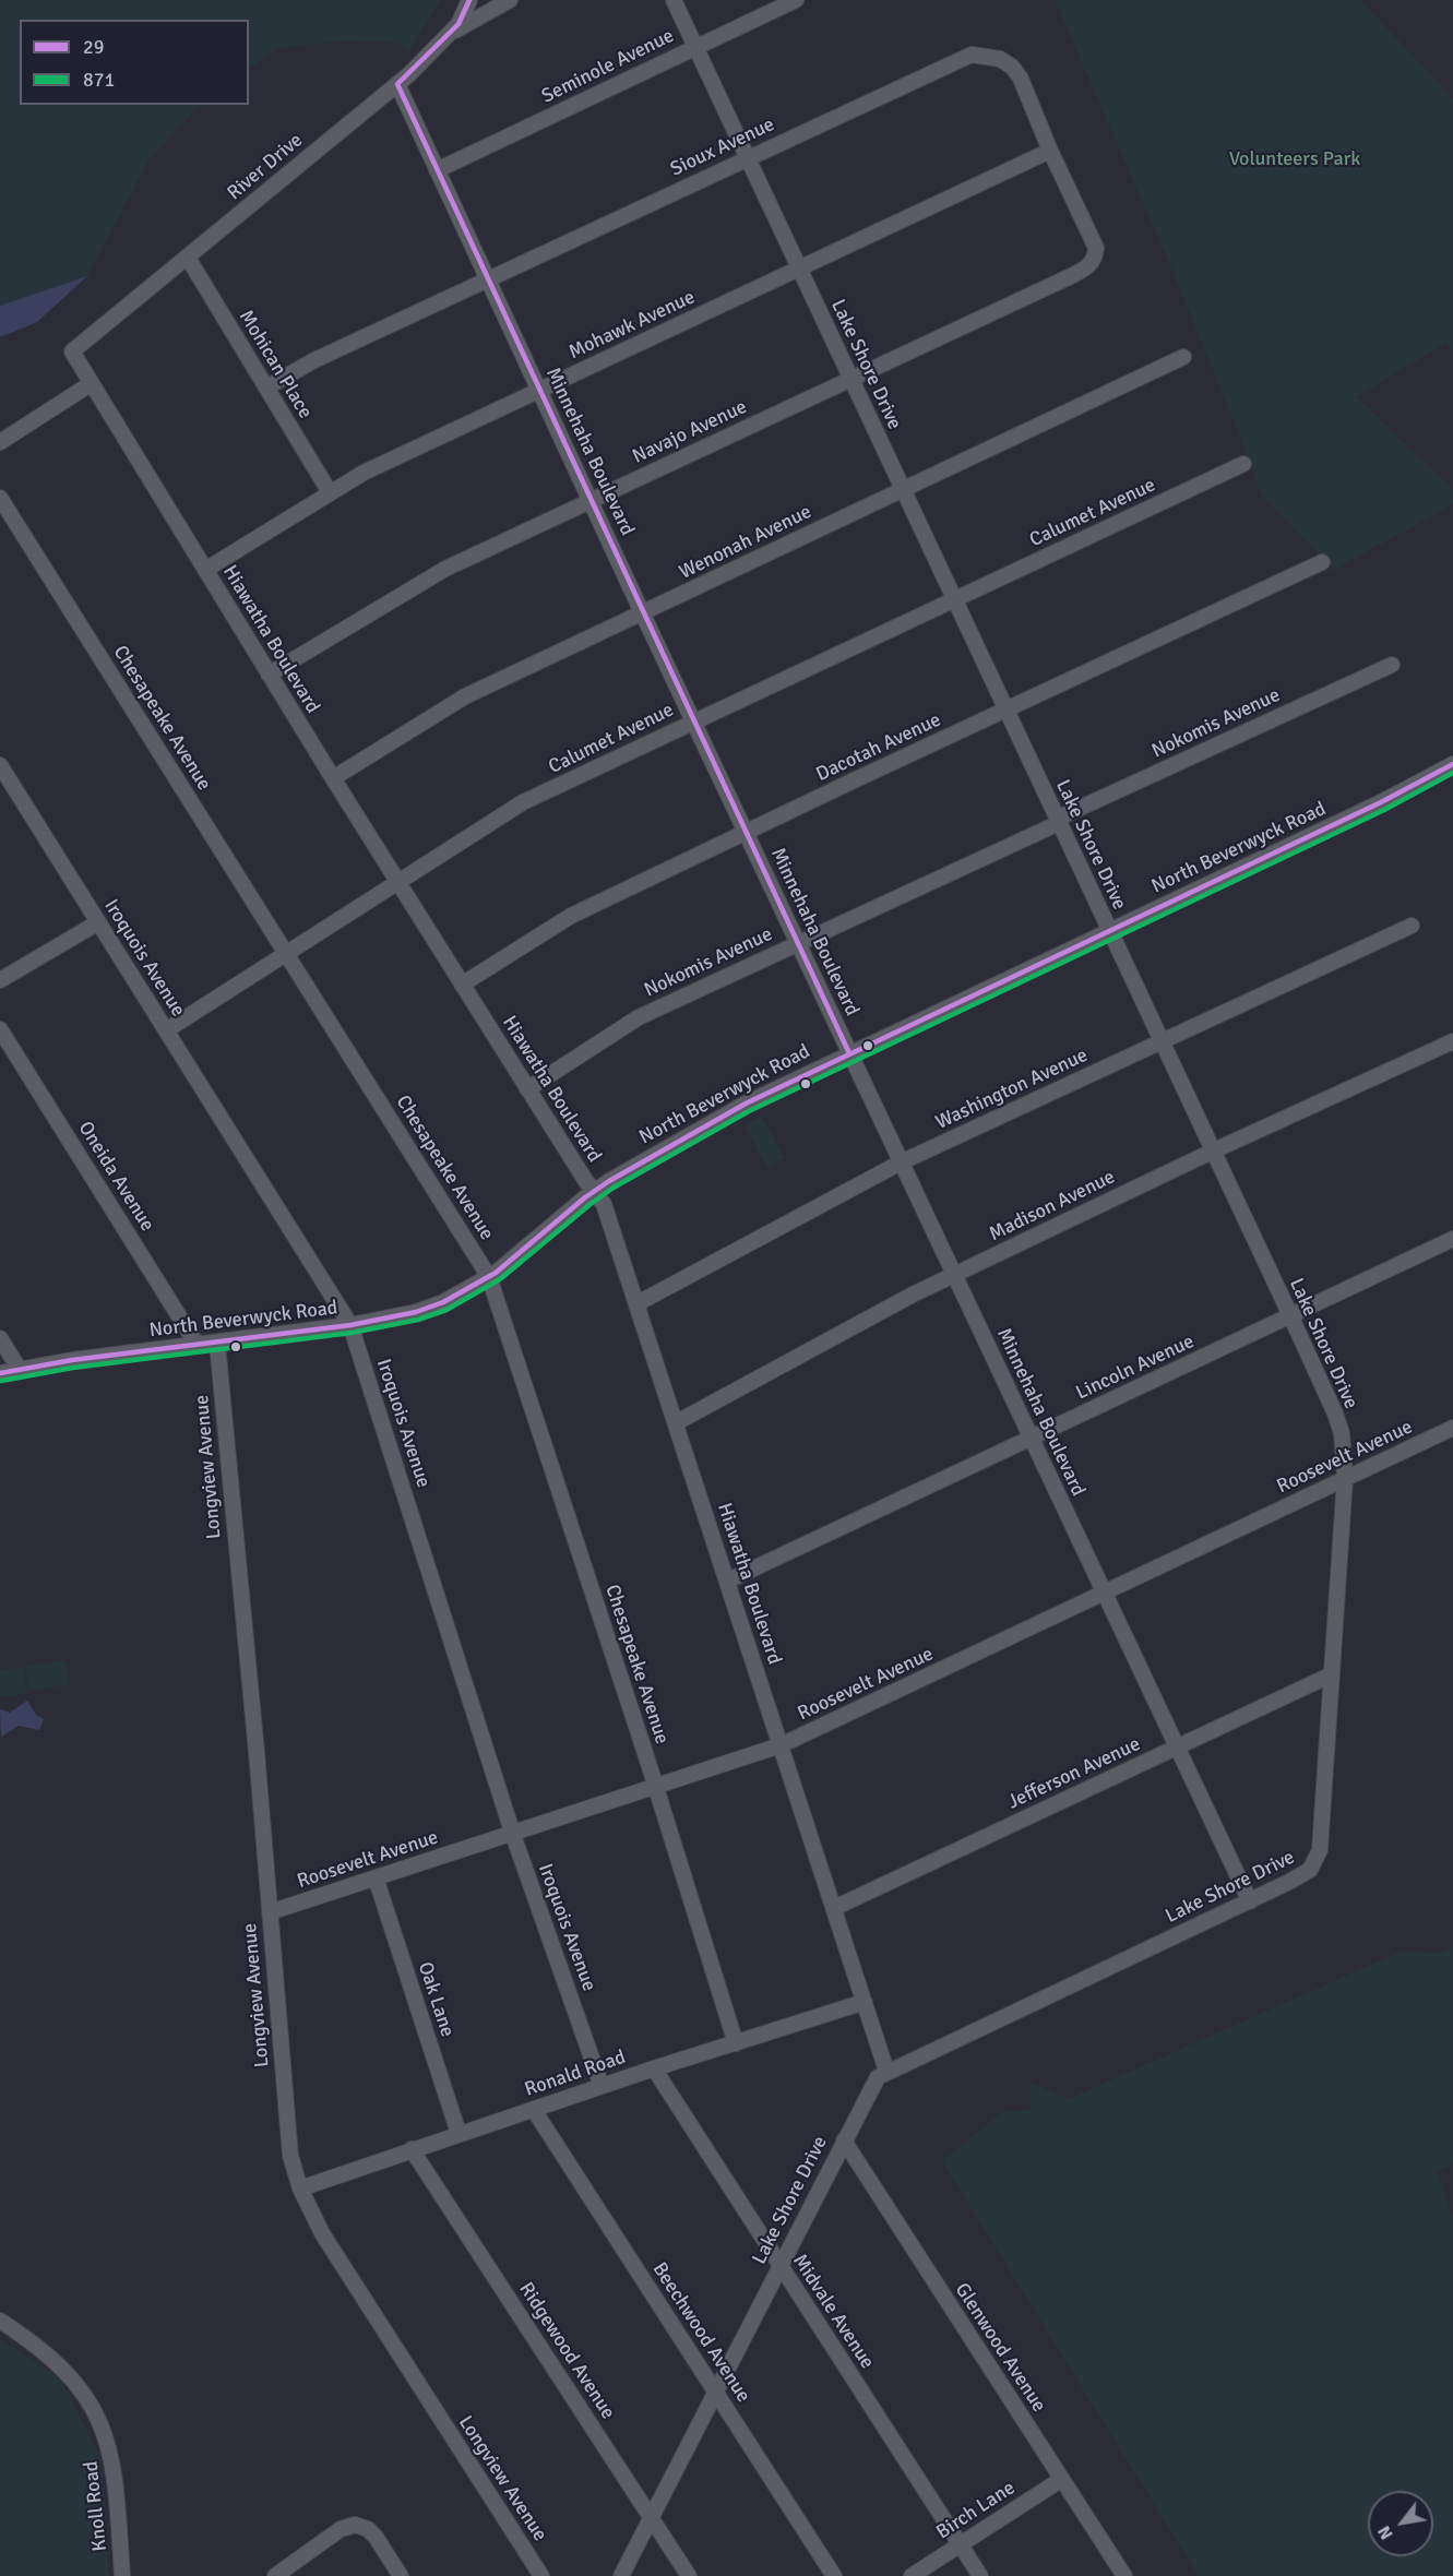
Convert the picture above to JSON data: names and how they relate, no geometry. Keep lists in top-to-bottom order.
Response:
{
  "streets": {
    "street": [
      "Seminole Avenue",
      "Sioux Avenue",
      "River Drive",
      "Mohawk Avenue",
      "Mohican Place",
      "Lake Shore Drive",
      "Navajo Avenue",
      "Minnehaha Boulevard",
      "Calumet Avenue",
      "Wenonah Avenue",
      "Hiawatha Boulevard",
      "Chesapeake Avenue",
      "Nokomis Avenue",
      "Dacotah Avenue",
      "North Beverwyck Road",
      "Iroquois Avenue",
      "Washington Avenue",
      "Oneida Avenue",
      "Madison Avenue",
      "Lincoln Avenue",
      "Roosevelt Avenue",
      "Longview Avenue",
      "Jefferson Avenue",
      "Oak Lane",
      "Ronald Road",
      "Midvale Avenue",
      "Beechwood Avenue",
      "Glenwood Avenue",
      "Ridgewood Avenue",
      "Knoll Road",
      "Birch Lane"
    ]
  },
  "crossings": [
    ["Seminole Avenue", "Lake Shore Drive"],
    ["Seminole Avenue", "Minnehaha Boulevard"],
    ["Sioux Avenue", "Mohawk Avenue"],
    ["Sioux Avenue", "Mohican Place"],
    ["Sioux Avenue", "Lake Shore Drive"],
    ["Sioux Avenue", "Navajo Avenue"],
    ["Sioux Avenue", "Minnehaha Boulevard"],
    ["River Drive", "Mohican Place"],
    ["River Drive", "Minnehaha Boulevard"],
    ["River Drive", "Hiawatha Boulevard"],
    ["Mohawk Avenue", "Mohican Place"],
    ["Mohawk Avenue", "Lake Shore Drive"],
    ["Mohawk Avenue", "Minnehaha Boulevard"],
    ["Mohawk Avenue", "Hiawatha Boulevard"],
    ["Lake Shore Drive", "Navajo Avenue"],
    ["Lake Shore Drive", "Minnehaha Boulevard"],
    ["Lake Shore Drive", "Calumet Avenue"],
    ["Lake Shore Drive", "Wenonah Avenue"],
    ["Lake Shore Drive", "Hiawatha Boulevard"],
    ["Lake Shore Drive", "Nokomis Avenue"],
    ["Lake Shore Drive", "Dacotah Avenue"],
    ["Lake Shore Drive", "North Beverwyck Road"],
    ["Lake Shore Drive", "Washington Avenue"],
    ["Lake Shore Drive", "Madison Avenue"],
    ["Lake Shore Drive", "Lincoln Avenue"],
    ["Lake Shore Drive", "Roosevelt Avenue"],
    ["Lake Shore Drive", "Jefferson Avenue"],
    ["Lake Shore Drive", "Midvale Avenue"],
    ["Lake Shore Drive", "Beechwood Avenue"],
    ["Lake Shore Drive", "Glenwood Avenue"],
    ["Lake Shore Drive", "Ridgewood Avenue"],
    ["Navajo Avenue", "Minnehaha Boulevard"],
    ["Navajo Avenue", "Hiawatha Boulevard"],
    ["Minnehaha Boulevard", "Calumet Avenue"],
    ["Minnehaha Boulevard", "Wenonah Avenue"],
    ["Minnehaha Boulevard", "Nokomis Avenue"],
    ["Minnehaha Boulevard", "Dacotah Avenue"],
    ["Minnehaha Boulevard", "North Beverwyck Road"],
    ["Minnehaha Boulevard", "Washington Avenue"],
    ["Minnehaha Boulevard", "Madison Avenue"],
    ["Minnehaha Boulevard", "Lincoln Avenue"],
    ["Minnehaha Boulevard", "Roosevelt Avenue"],
    ["Minnehaha Boulevard", "Jefferson Avenue"],
    ["Calumet Avenue", "Hiawatha Boulevard"],
    ["Calumet Avenue", "Chesapeake Avenue"],
    ["Calumet Avenue", "Iroquois Avenue"],
    ["Wenonah Avenue", "Hiawatha Boulevard"],
    ["Hiawatha Boulevard", "Nokomis Avenue"],
    ["Hiawatha Boulevard", "Dacotah Avenue"],
    ["Hiawatha Boulevard", "North Beverwyck Road"],
    ["Hiawatha Boulevard", "Washington Avenue"],
    ["Hiawatha Boulevard", "Madison Avenue"],
    ["Hiawatha Boulevard", "Lincoln Avenue"],
    ["Hiawatha Boulevard", "Roosevelt Avenue"],
    ["Hiawatha Boulevard", "Jefferson Avenue"],
    ["Hiawatha Boulevard", "Ronald Road"],
    ["Chesapeake Avenue", "North Beverwyck Road"],
    ["Chesapeake Avenue", "Roosevelt Avenue"],
    ["Chesapeake Avenue", "Ronald Road"],
    ["North Beverwyck Road", "Iroquois Avenue"],
    ["North Beverwyck Road", "Oneida Avenue"],
    ["North Beverwyck Road", "Longview Avenue"],
    ["Iroquois Avenue", "Roosevelt Avenue"],
    ["Iroquois Avenue", "Ronald Road"],
    ["Roosevelt Avenue", "Longview Avenue"],
    ["Roosevelt Avenue", "Oak Lane"],
    ["Longview Avenue", "Ronald Road"],
    ["Oak Lane", "Ronald Road"],
    ["Ronald Road", "Midvale Avenue"],
    ["Ronald Road", "Beechwood Avenue"],
    ["Ronald Road", "Ridgewood Avenue"],
    ["Midvale Avenue", "Birch Lane"],
    ["Glenwood Avenue", "Birch Lane"]
  ],
  "parks": ["Volunteers Park"],
  "lines": ["transit line 29", "transit line 871"],
  "legend": ["29", "871"],
  "north": "bottom left"
}
